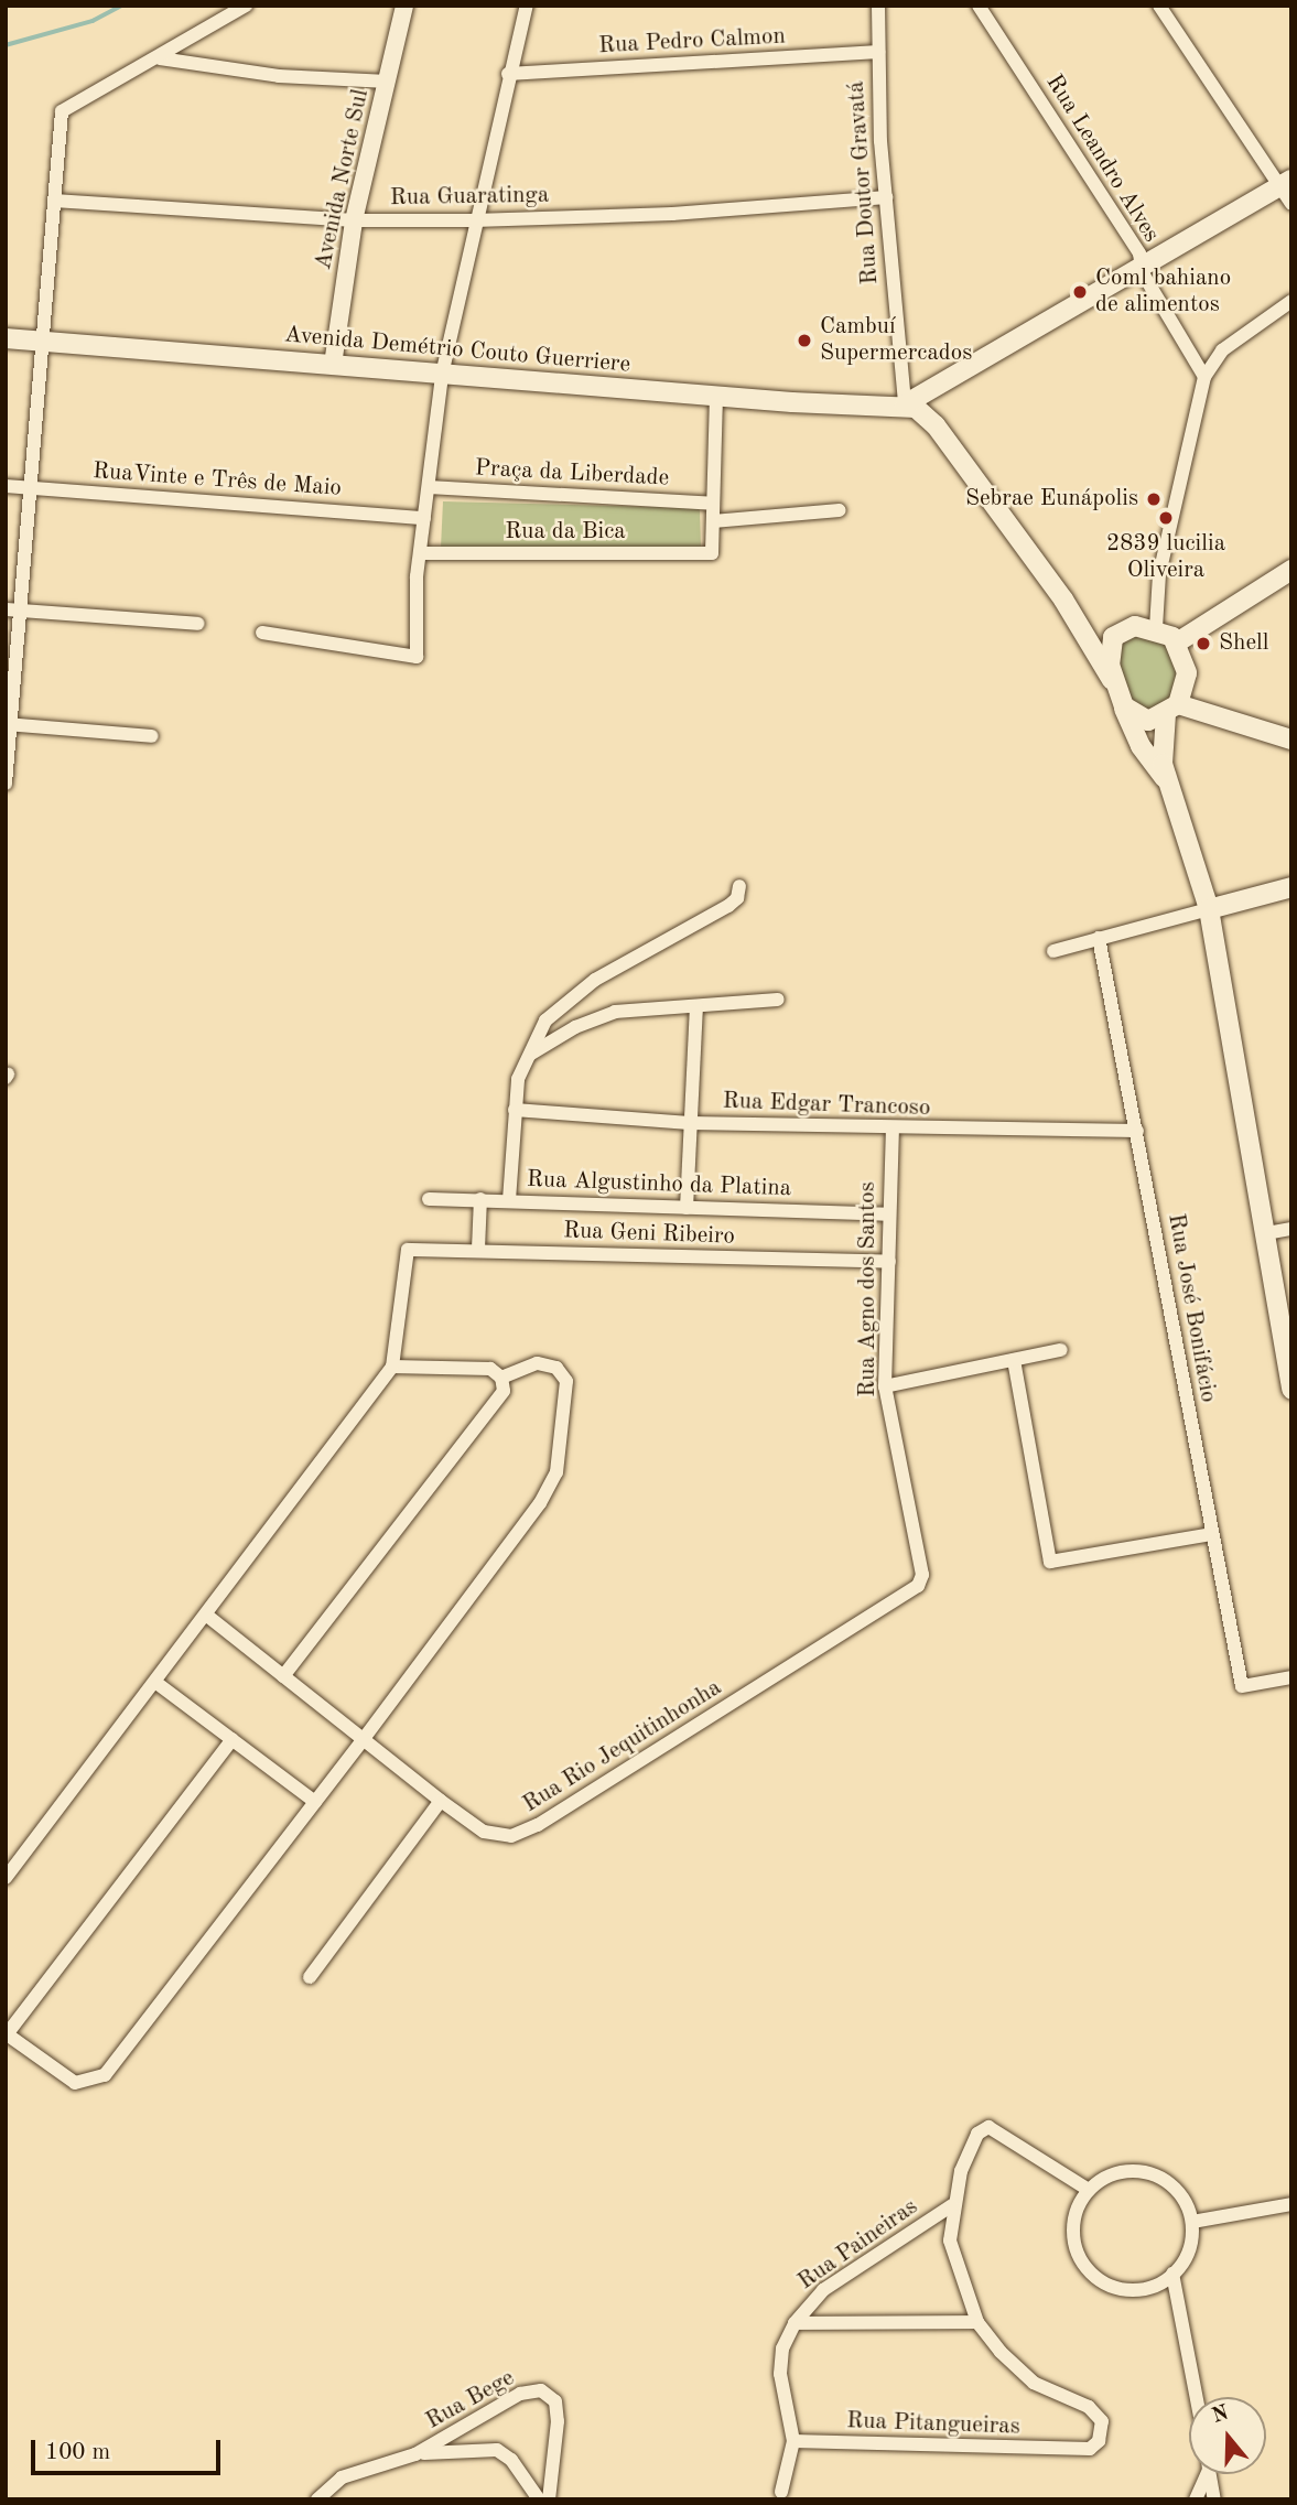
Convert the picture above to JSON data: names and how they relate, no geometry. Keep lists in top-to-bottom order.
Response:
{
  "streets": {
    "main road": ["Avenida Demétrio Couto Guerriere"],
    "street": [
      "Rua Pedro Calmon",
      "Rua Leandro Alves",
      "Avenida Norte Sul",
      "Rua Doutor Gravatá",
      "Rua Guaratinga",
      "Praça da Liberdade",
      "RuaVinte e Três de Maio",
      "Rua da Bica",
      "Rua Edgar Trancoso",
      "Rua Algustinho da Platina",
      "Rua Geni Ribeiro",
      "Rua Agno dos Santos",
      "Rua José Bonifácio",
      "Rua Rio Jequitinhonha",
      "Rua Paineiras",
      "Rua Bege",
      "Rua Pitangueiras"
    ]
  },
  "crossings": [
    ["Rua Pedro Calmon", "Rua Doutor Gravatá"],
    ["Avenida Norte Sul", "Rua Guaratinga"],
    ["Avenida Norte Sul", "Avenida Demétrio Couto Guerriere"],
    ["Rua Doutor Gravatá", "Rua Guaratinga"],
    ["Rua Doutor Gravatá", "Avenida Demétrio Couto Guerriere"],
    ["Rua Edgar Trancoso", "Rua Agno dos Santos"],
    ["Rua Edgar Trancoso", "Rua José Bonifácio"],
    ["Rua Algustinho da Platina", "Rua Agno dos Santos"],
    ["Rua Geni Ribeiro", "Rua Agno dos Santos"],
    ["Rua Agno dos Santos", "Rua Rio Jequitinhonha"]
  ],
  "places": [
    "Coml bahiano de alimentos",
    "Cambuí Supermercados",
    "Sebrae Eunápolis",
    "2839 lucilia Oliveira",
    "Shell"
  ],
  "scale_bar": "100 m",
  "north": "top"
}
